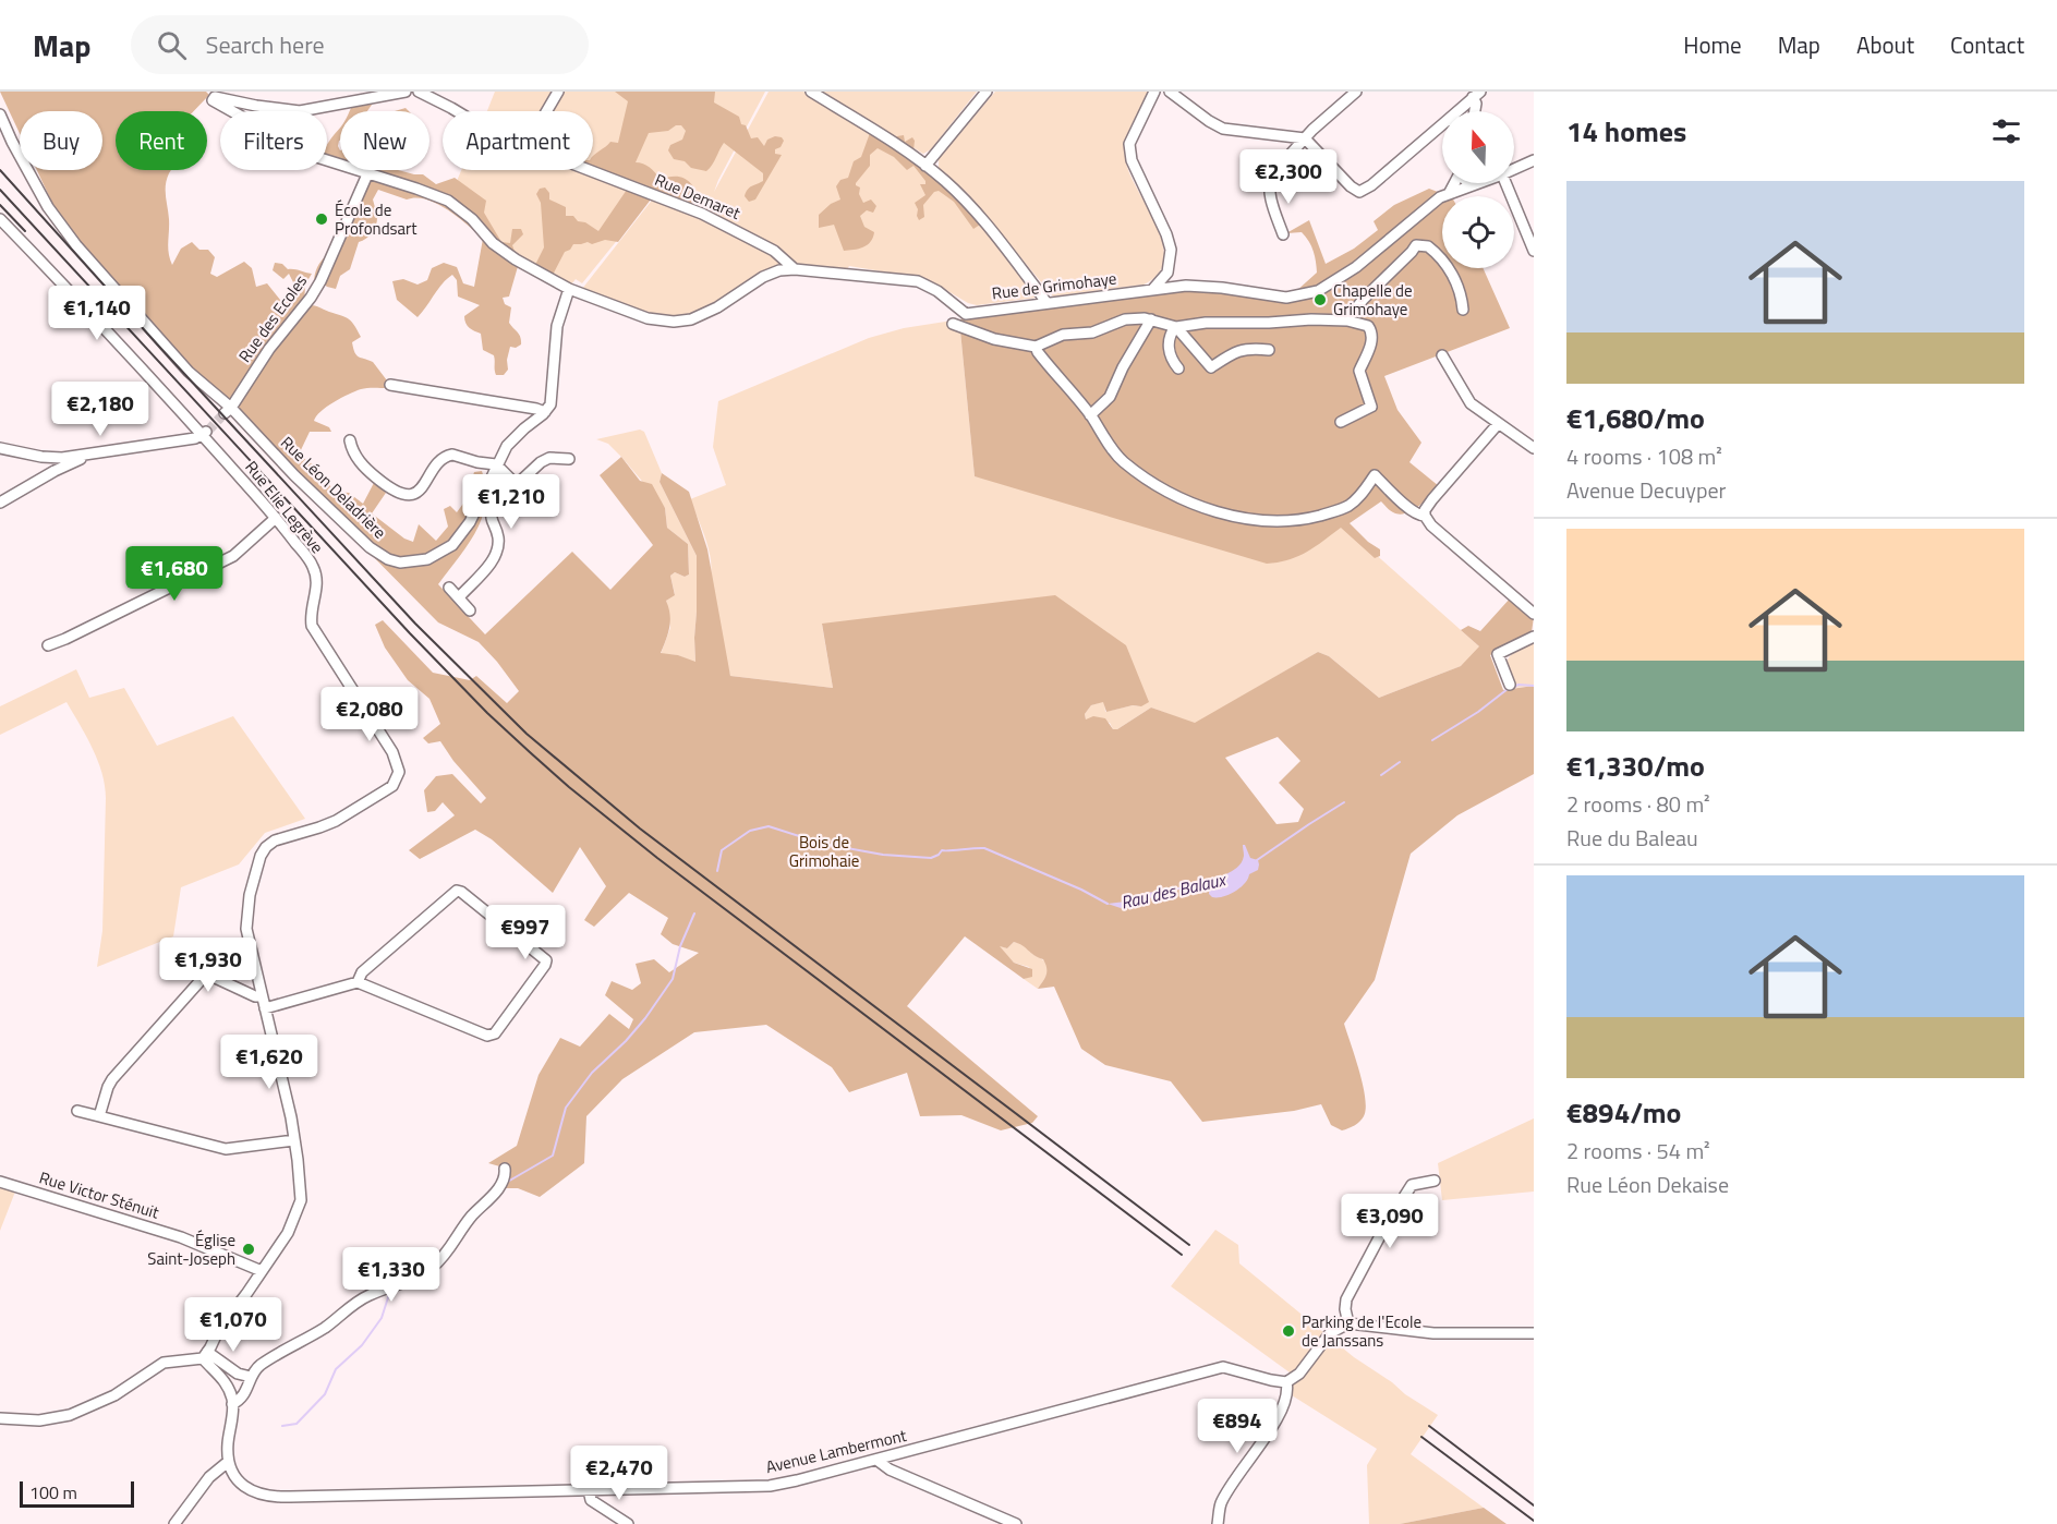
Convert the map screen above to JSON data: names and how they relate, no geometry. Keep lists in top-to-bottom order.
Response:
{
  "streets": {
    "street": [
      "Rue Demaret",
      "Rue de Grimohaye",
      "Rue des Ecoles",
      "Rue Léon Deladrière",
      "Rue Elie Legrève",
      "Rue Victor Sténuit",
      "Avenue Lambermont"
    ]
  },
  "crossings": [
    ["Rue Demaret", "Rue de Grimohaye"],
    ["Rue de Grimohaye", "Rue des Ecoles"],
    ["Rue des Ecoles", "Rue Léon Deladrière"],
    ["Rue Elie Legrève", "Rue Victor Sténuit"]
  ],
  "water": ["Rau des Balaux"],
  "parks": ["Bois de Grimohaie"],
  "places": [
    "École de Profondsart",
    "Chapelle de Grimohaye",
    "Église Saint-Joseph",
    "Parking de l'Ecole de Janssans"
  ],
  "scale_bar": "100 m",
  "north": "top",
  "page": {
    "header": "Map",
    "search": "Search here",
    "nav": [
      "Home",
      "Map",
      "About",
      "Contact"
    ],
    "heading": "14 homes",
    "chip": [
      "Buy",
      "Rent",
      "Filters",
      "New",
      "Apartment"
    ],
    "price": [
      "€2,300",
      "€1,140",
      "€2,180",
      "€1,210",
      "€1,680",
      "€2,080",
      "€997",
      "€1,930",
      "€1,620",
      "€3,090",
      "€1,330",
      "€1,070",
      "€894",
      "€2,470"
    ],
    "list": [
      {
        "name": "€1,680/mo",
        "note": "4 rooms · 108 m² · Avenue Decuyper"
      },
      {
        "name": "€1,330/mo",
        "note": "2 rooms · 80 m² · Rue du Baleau"
      },
      {
        "name": "€894/mo",
        "note": "2 rooms · 54 m² · Rue Léon Dekaise"
      }
    ],
    "scale": "100 m"
  }
}
